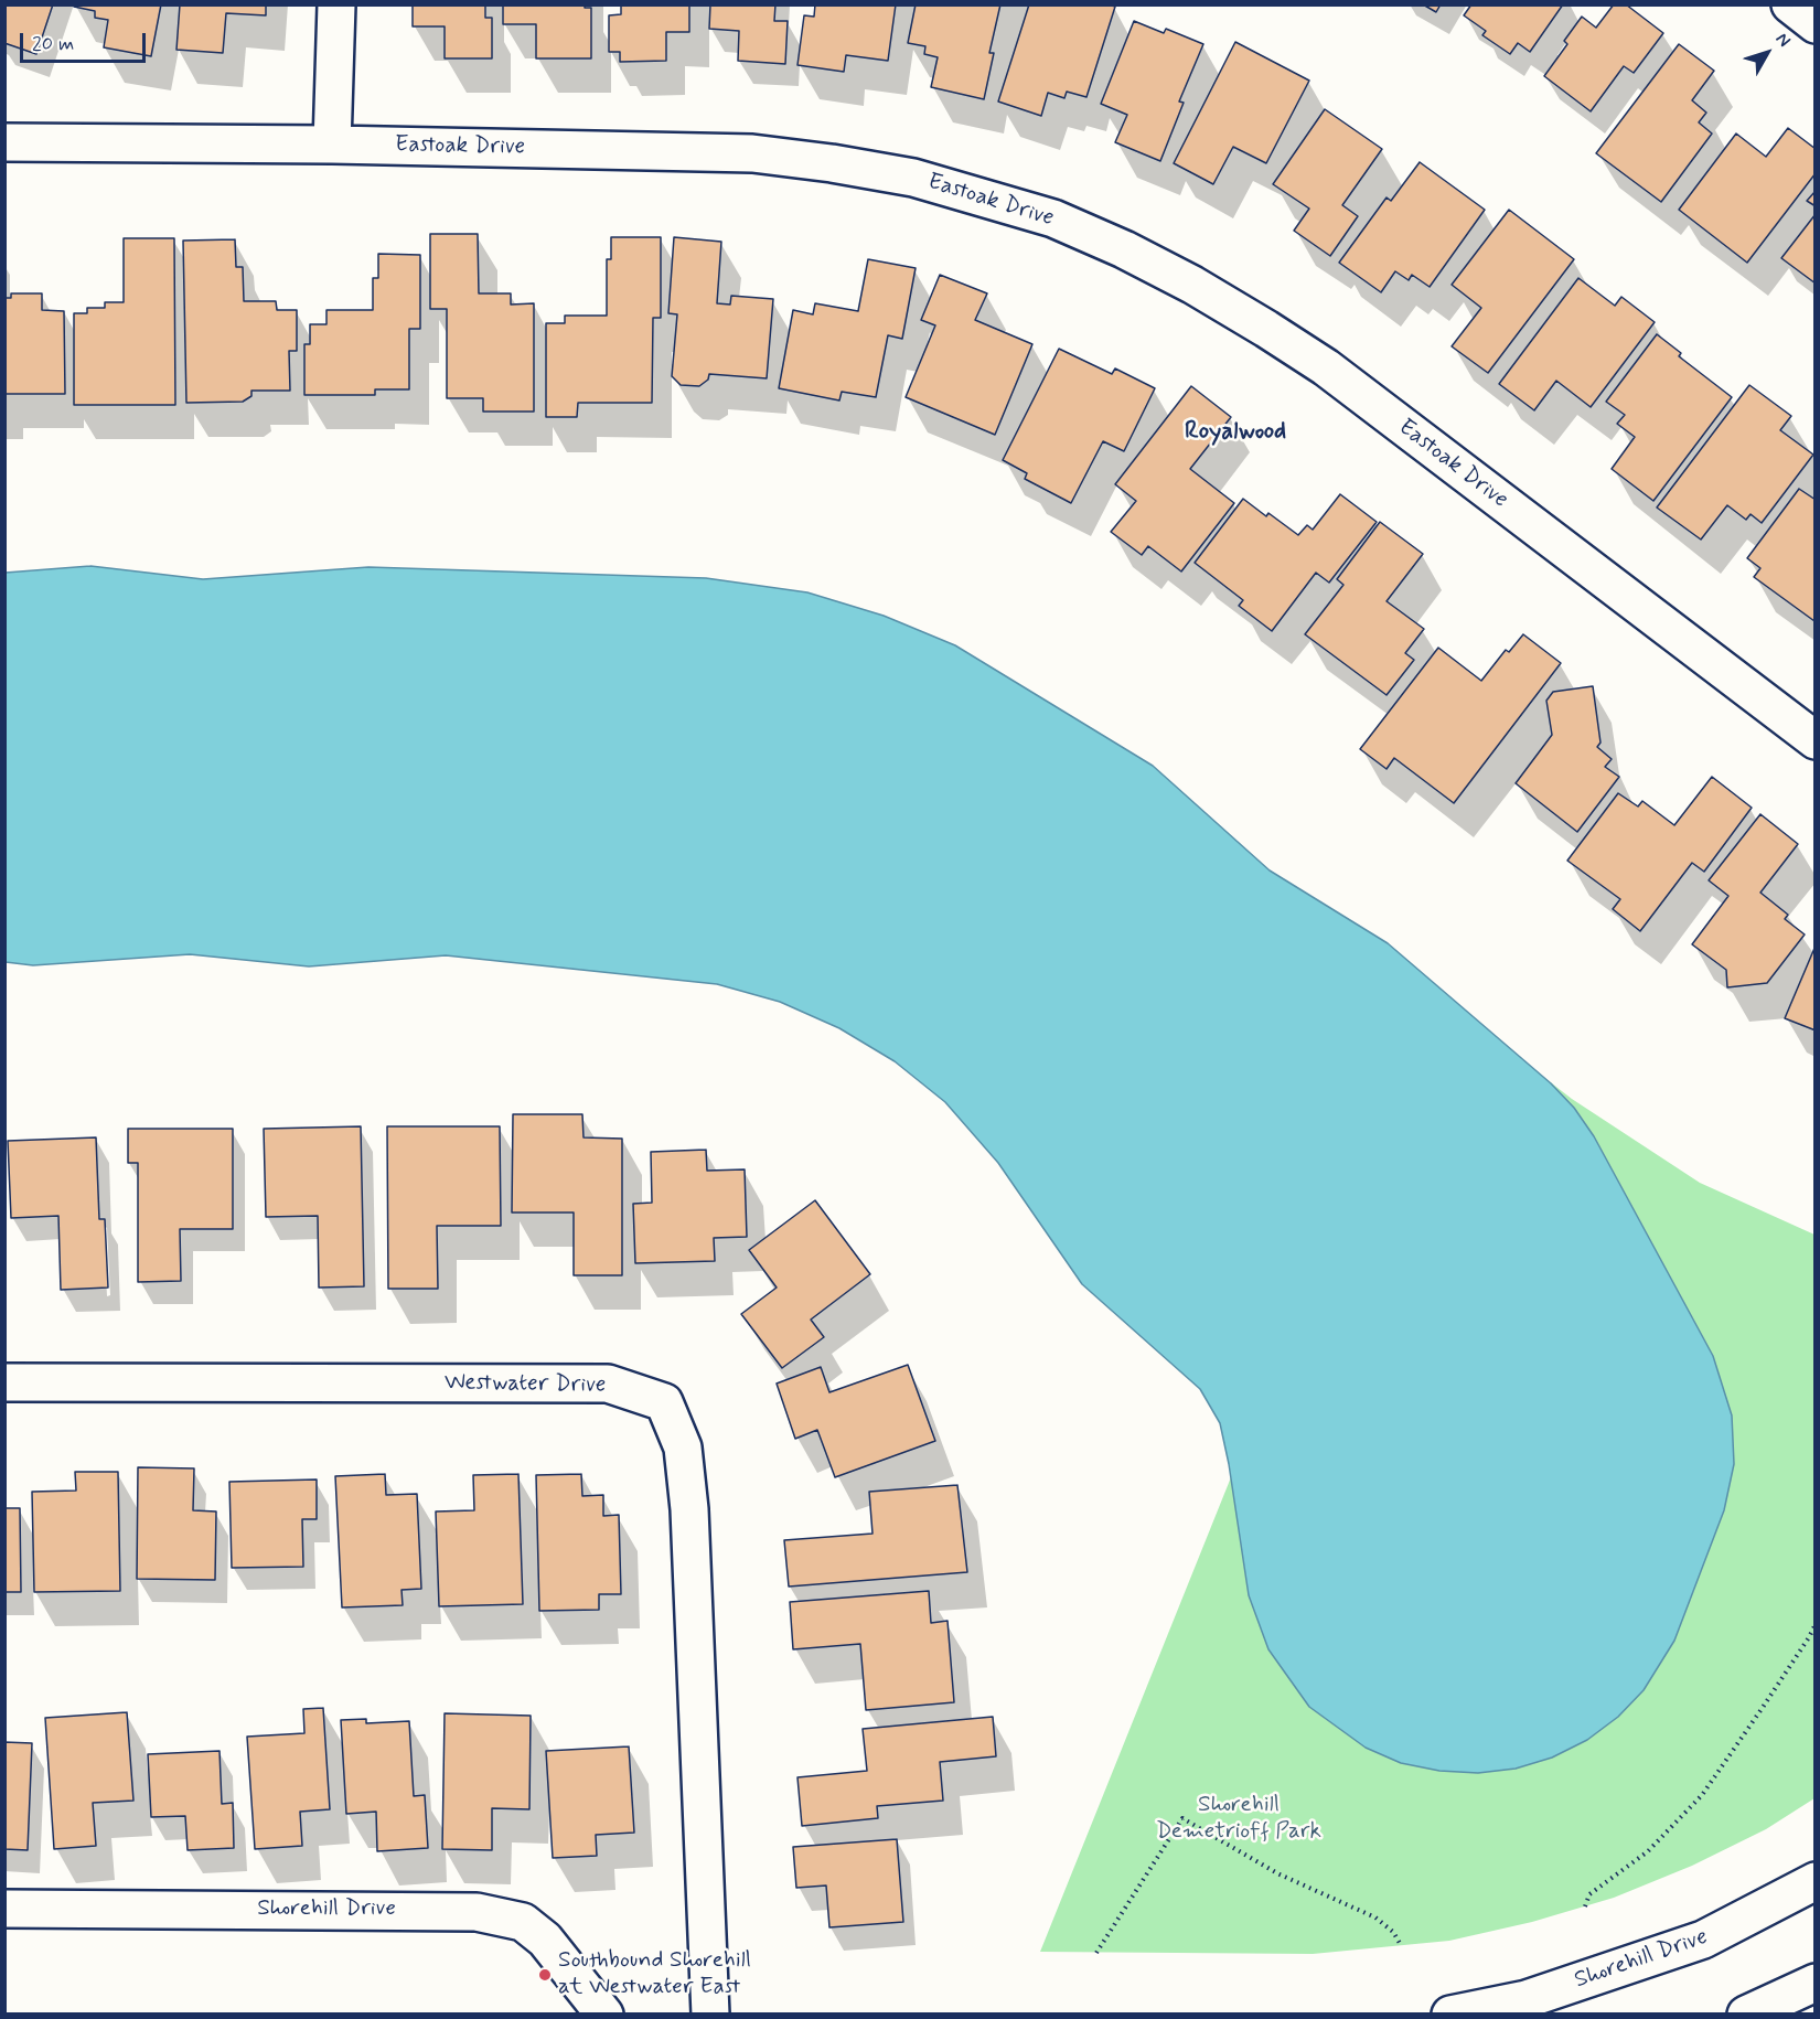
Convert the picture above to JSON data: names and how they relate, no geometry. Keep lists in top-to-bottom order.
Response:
{
  "streets": {
    "street": ["Eastoak Drive", "Westwater Drive", "Shorehill Drive"]
  },
  "districts": ["Royalwood"],
  "parks": ["Shorehill Demetrioff Park"],
  "places": ["Southbound Shorehill at Westwater East"],
  "scale_bar": "20 m",
  "north": "top right"
}
